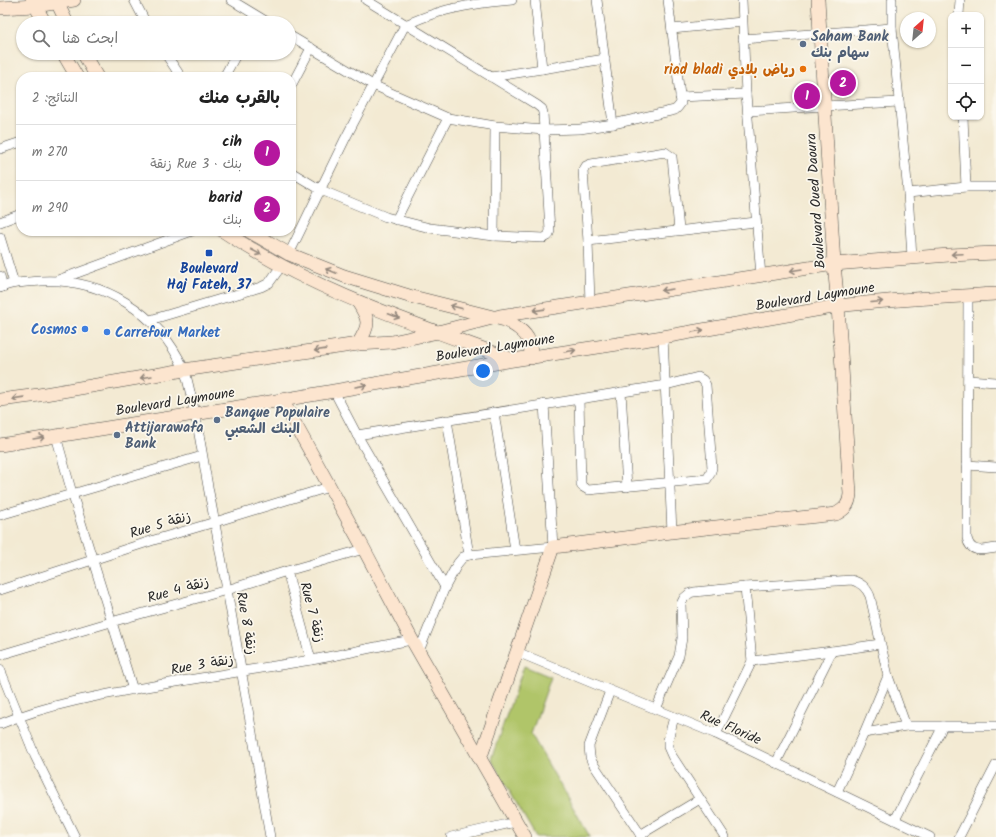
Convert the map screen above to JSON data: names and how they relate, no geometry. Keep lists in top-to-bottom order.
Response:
{
  "streets": {
    "street": [
      "Boulevard Oued Daoura",
      "Boulevard Laymoune",
      "Rue 5 زنقة",
      "Rue 4 زنقة",
      "Rue 7 زنقة",
      "Rue 8 زنقة",
      "Rue 3 زنقة",
      "Rue Floride"
    ]
  },
  "crossings": [
    ["Boulevard Oued Daoura", "Boulevard Laymoune"],
    ["Boulevard Laymoune", "Rue 8 زنقة"],
    ["Rue 5 زنقة", "Rue 8 زنقة"],
    ["Rue 4 زنقة", "Rue 7 زنقة"],
    ["Rue 4 زنقة", "Rue 8 زنقة"],
    ["Rue 7 زنقة", "Rue 3 زنقة"],
    ["Rue 8 زنقة", "Rue 3 زنقة"]
  ],
  "places": {
    "other": [
      "Saham Bank سهام بنك",
      "riad bladi رياض بلادي",
      "Cosmos",
      "Carrefour Market",
      "Banque Populaire البنك الشعبي",
      "Attijarawafa Bank"
    ],
    "transit": ["Boulevard Haj Fateh, 37"]
  },
  "north": "top right",
  "page": {
    "map_buttons": ["+", "−"],
    "search": "ابحث هنا",
    "pins": ["2", "1"],
    "heading": ["بالقرب منك", "النتائج: 2"],
    "list": [
      {
        "mark": "1",
        "name": "cih",
        "note": "بنك · Rue 3 زنقة",
        "value": "270 m"
      },
      {
        "mark": "2",
        "name": "barid",
        "note": "بنك",
        "value": "290 m"
      }
    ]
  }
}
